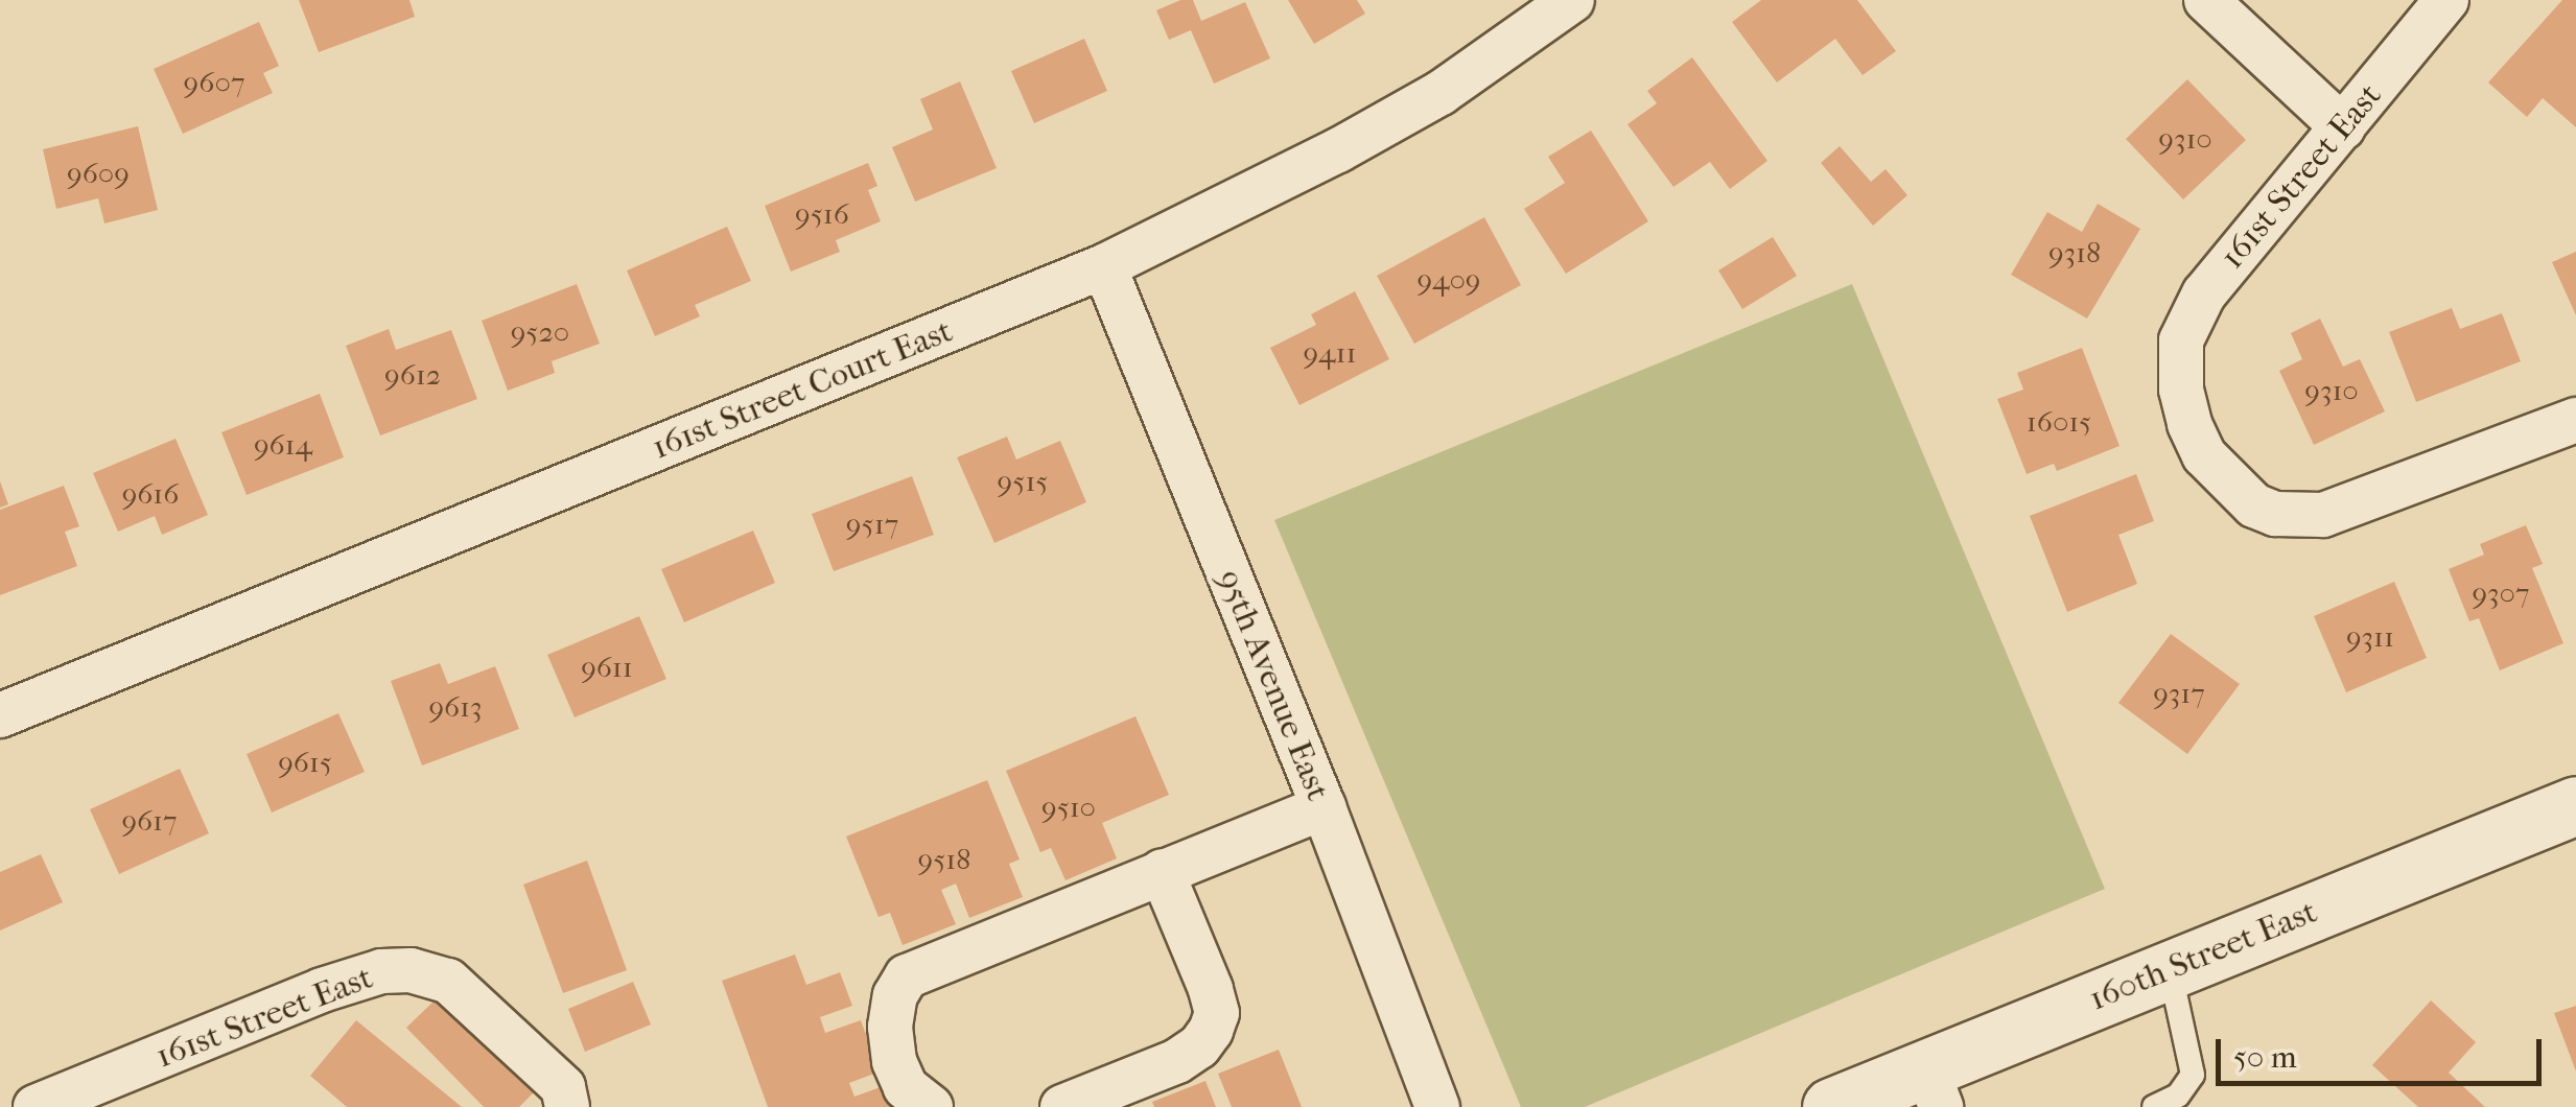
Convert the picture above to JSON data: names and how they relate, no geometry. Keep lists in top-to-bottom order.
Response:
{
  "streets": {
    "main road": ["160th Street East"],
    "street": ["161st Street East", "161st Street Court East", "95th Avenue East"]
  },
  "crossings": [
    ["161st Street Court East", "95th Avenue East"]
  ],
  "house_numbers": [
    "9607",
    "9310",
    "9609",
    "9516",
    "9318",
    "9409",
    "9520",
    "9411",
    "9612",
    "9310",
    "16015",
    "9614",
    "9515",
    "9616",
    "9517",
    "9307",
    "9311",
    "9611",
    "9317",
    "9613",
    "9615",
    "9510",
    "9617",
    "9518"
  ],
  "scale_bar": "50 m"
}
